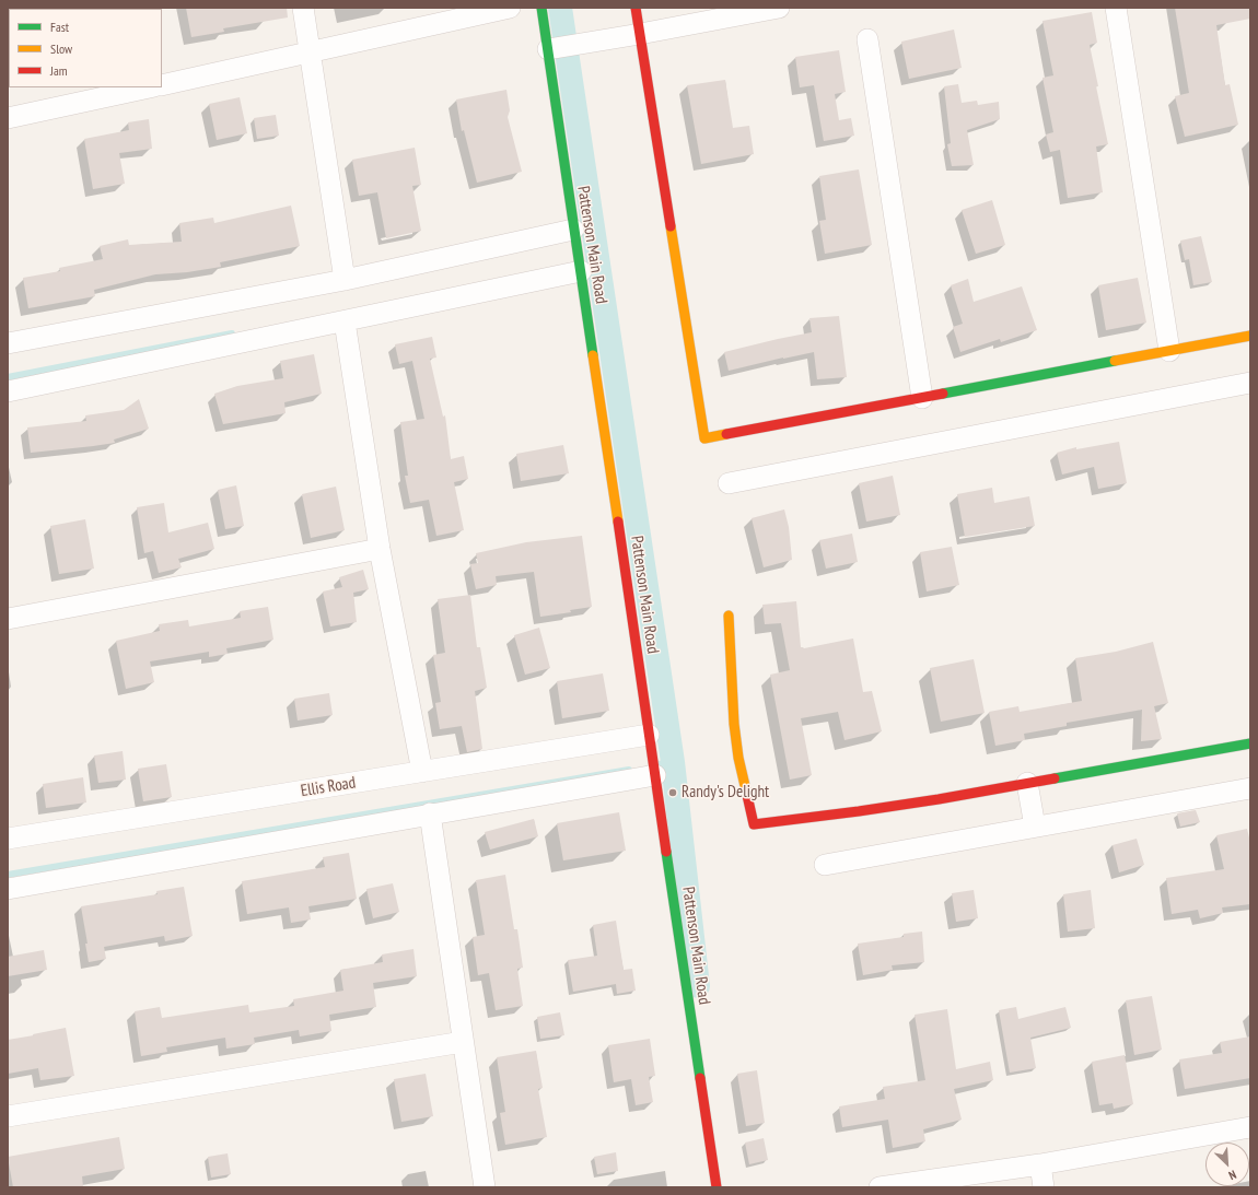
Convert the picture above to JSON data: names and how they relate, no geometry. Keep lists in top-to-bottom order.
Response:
{
  "streets": {
    "street": ["Pattenson Main Road", "Ellis Road"]
  },
  "crossings": [
    ["Pattenson Main Road", "Ellis Road"]
  ],
  "places": ["Randy's Delight"],
  "legend": ["Fast", "Slow", "Jam"],
  "north": "bottom right"
}
